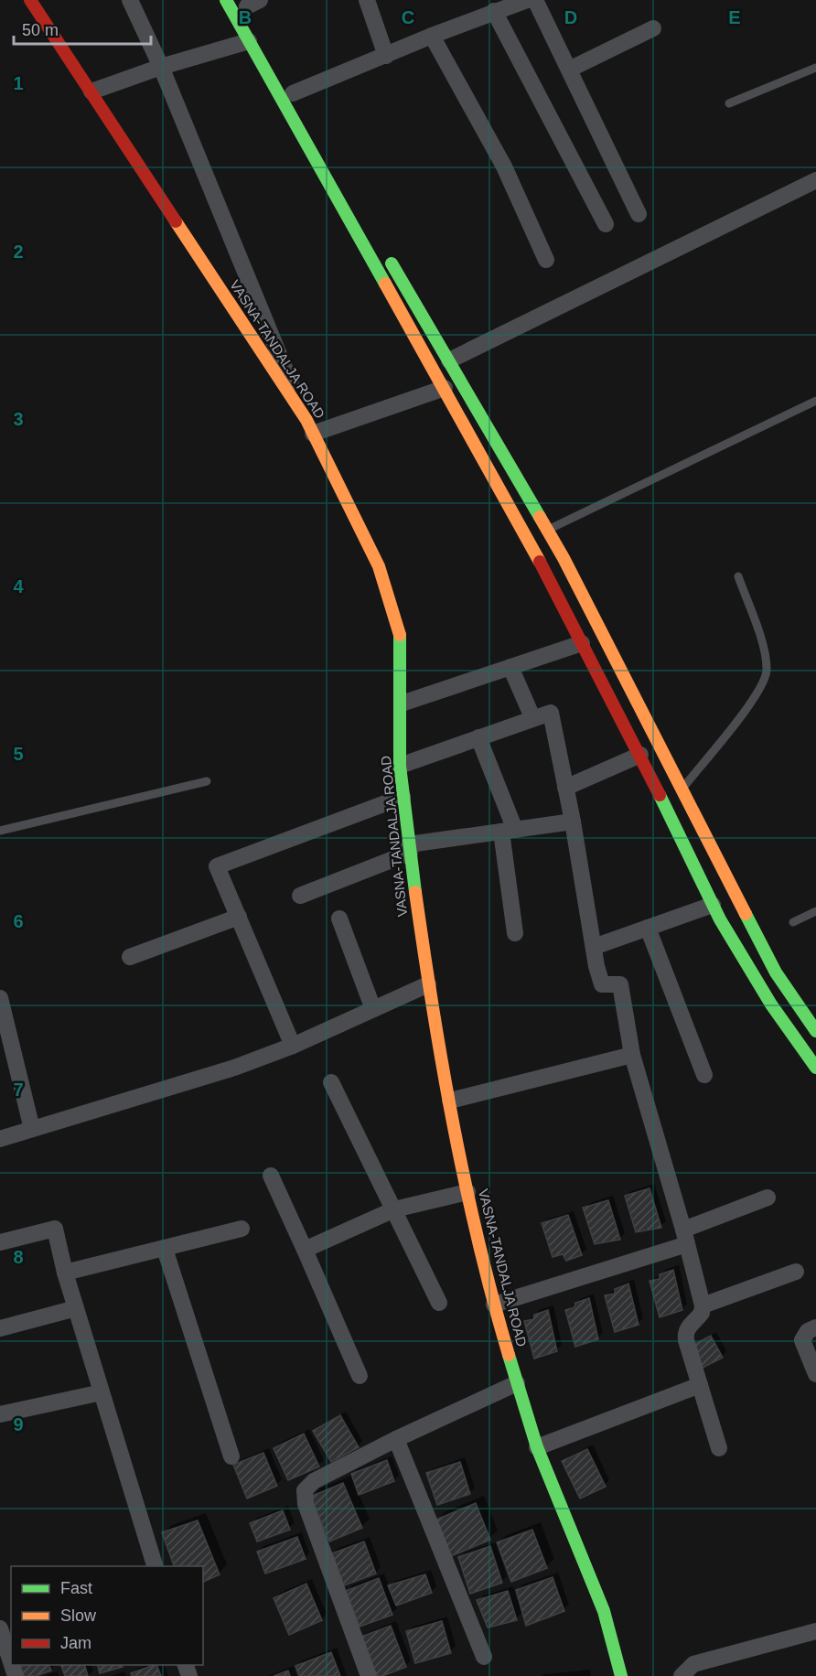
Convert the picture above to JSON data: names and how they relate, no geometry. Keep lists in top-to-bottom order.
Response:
{
  "streets": {
    "street": ["VASNA-TANDALJA ROAD"]
  },
  "legend": ["Fast", "Slow", "Jam"],
  "scale_bar": "50 m",
  "grid": {
    "columns": [
      "B",
      "C",
      "D",
      "E"
    ],
    "rows": [
      "1",
      "2",
      "3",
      "4",
      "5",
      "6",
      "7",
      "8",
      "9"
    ]
  }
}
